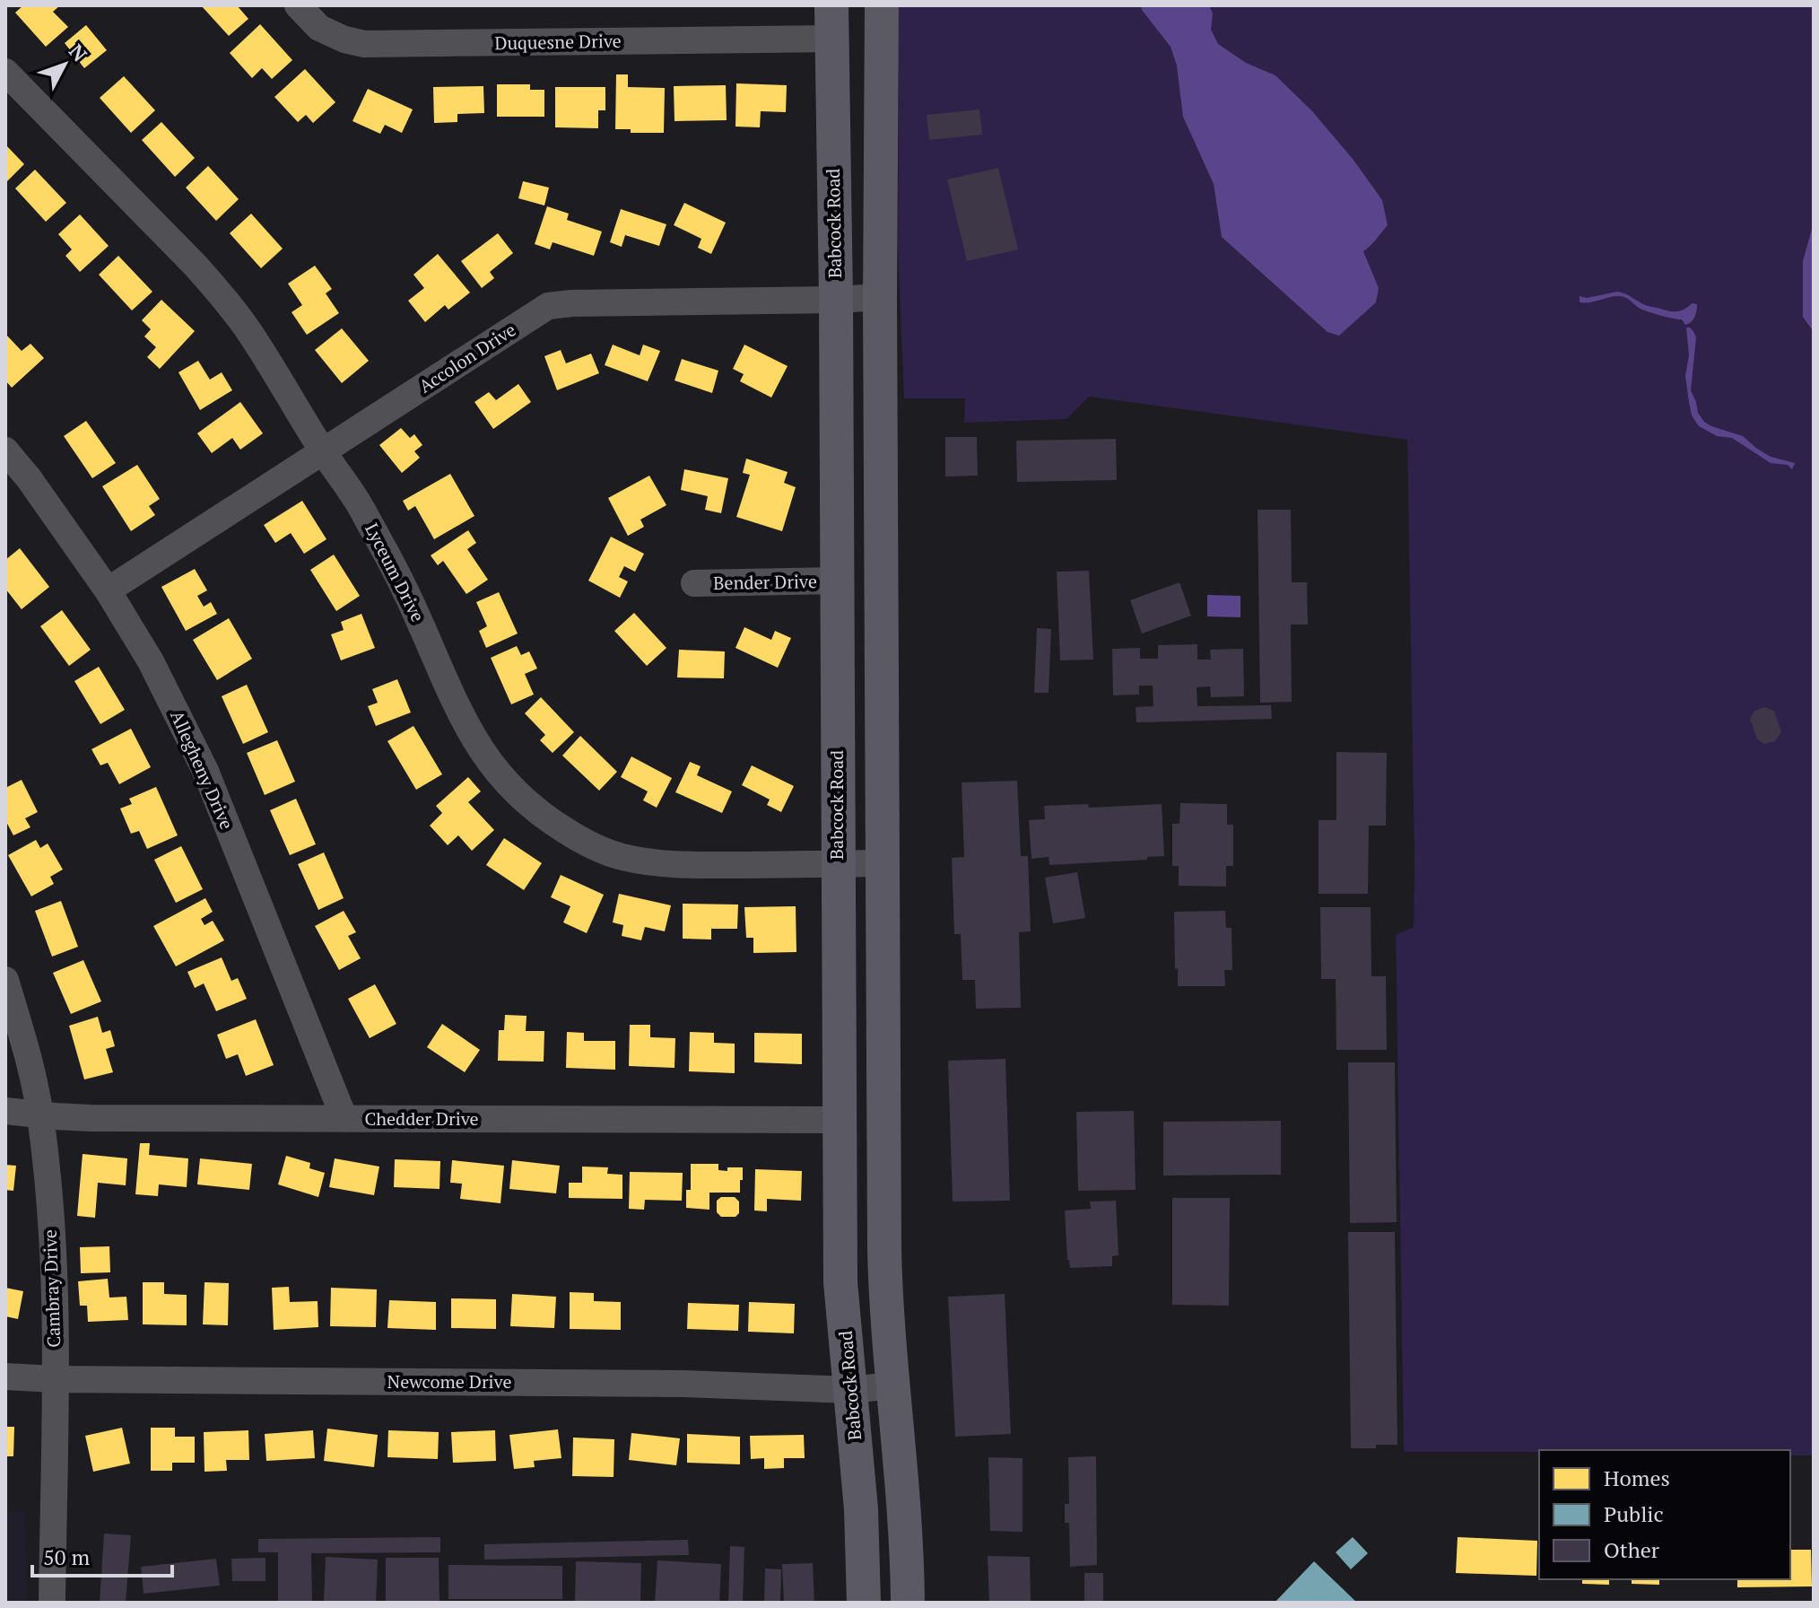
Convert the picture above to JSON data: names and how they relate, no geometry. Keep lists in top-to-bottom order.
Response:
{
  "streets": {
    "main road": ["Babcock Road"],
    "street": [
      "Duquesne Drive",
      "Accolon Drive",
      "Lyceum Drive",
      "Bender Drive",
      "Allegheny Drive",
      "Chedder Drive",
      "Cambray Drive",
      "Newcome Drive"
    ]
  },
  "crossings": [
    ["Duquesne Drive", "Babcock Road"],
    ["Babcock Road", "Accolon Drive"],
    ["Babcock Road", "Lyceum Drive"],
    ["Babcock Road", "Bender Drive"],
    ["Babcock Road", "Chedder Drive"],
    ["Babcock Road", "Newcome Drive"],
    ["Accolon Drive", "Lyceum Drive"],
    ["Accolon Drive", "Allegheny Drive"],
    ["Allegheny Drive", "Chedder Drive"],
    ["Chedder Drive", "Cambray Drive"],
    ["Cambray Drive", "Newcome Drive"]
  ],
  "legend": ["Homes", "Public", "Other"],
  "scale_bar": "50 m",
  "north": "top right"
}
